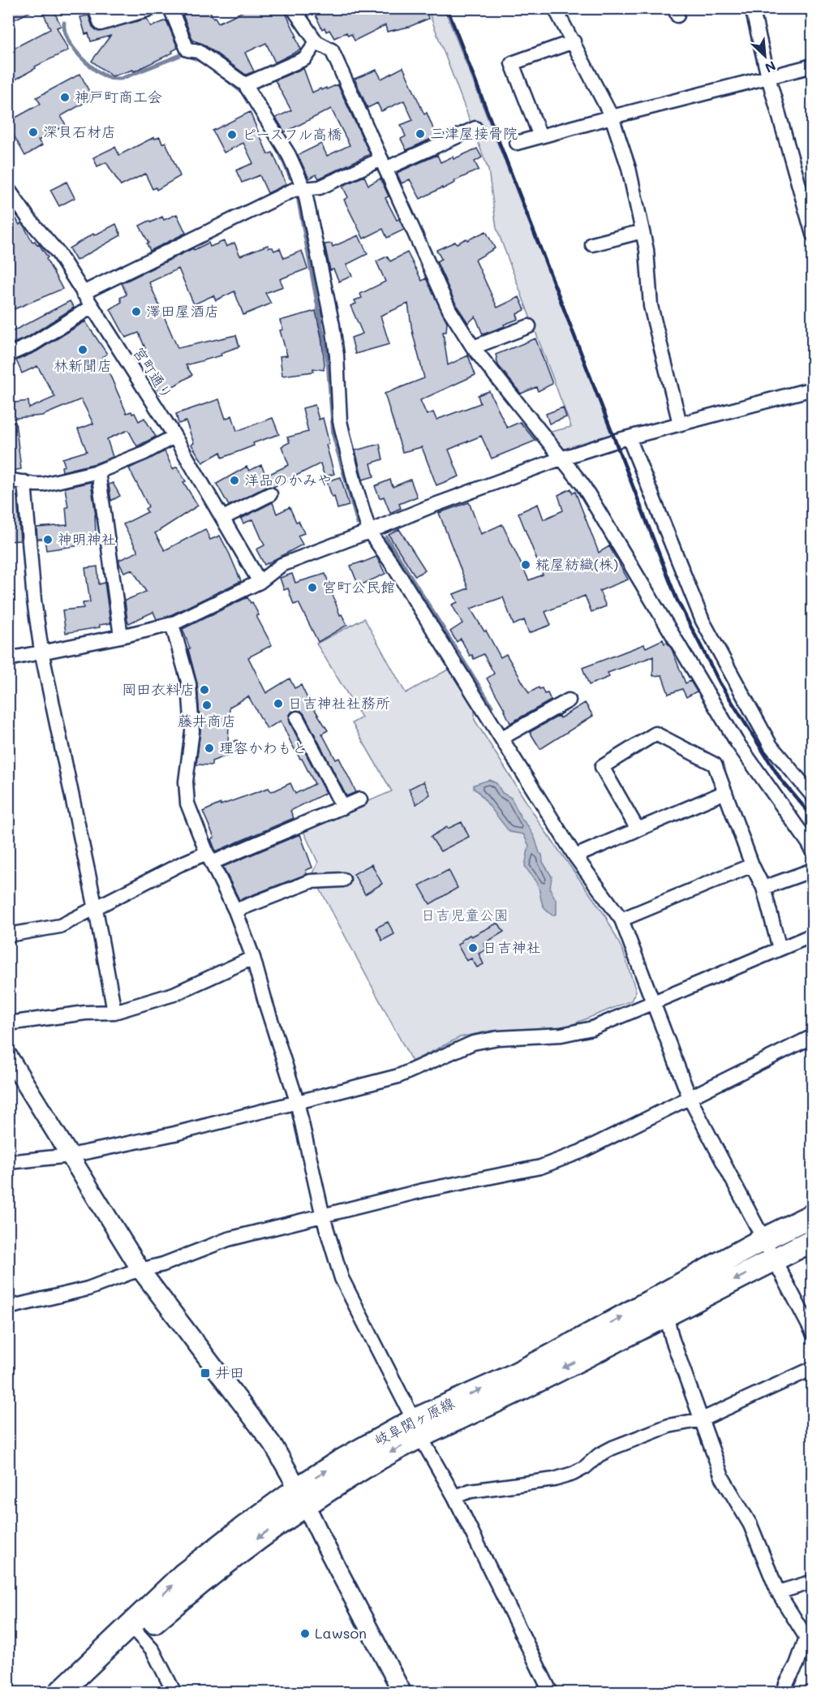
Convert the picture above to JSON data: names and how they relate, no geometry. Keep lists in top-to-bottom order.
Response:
{
  "streets": {
    "main road": ["岐阜関ヶ原線"],
    "street": ["宮町通り"]
  },
  "parks": ["日吉児童公園"],
  "places": {
    "other": [
      "神戸町商工会",
      "深貝石材店",
      "三津屋接骨院",
      "ピースフル高橋",
      "澤田屋酒店",
      "林新聞店",
      "洋品のかみや",
      "神明神社",
      "糀屋紡織(株)",
      "宮町公民館",
      "岡田衣料店",
      "日吉神社社務所",
      "藤井商店",
      "理容かわもと",
      "日吉神社",
      "Lawson"
    ],
    "transit": ["井田"]
  },
  "north": "bottom right"
}
